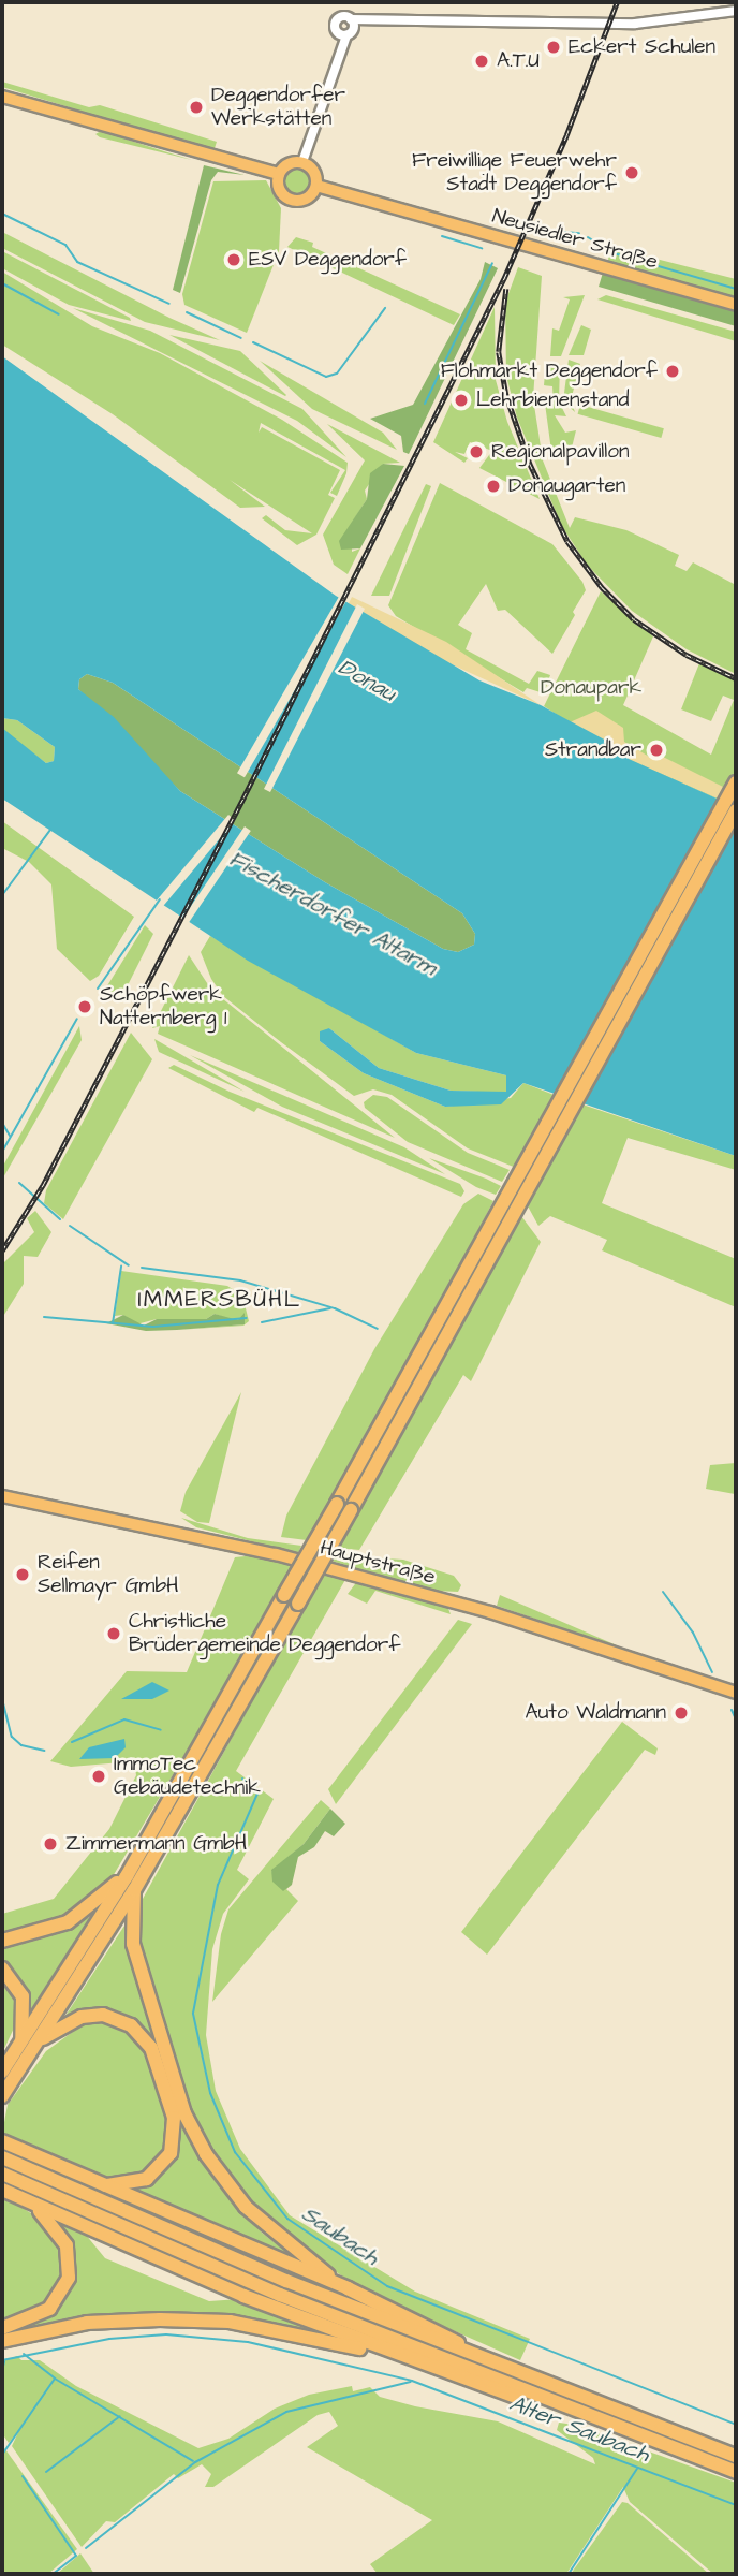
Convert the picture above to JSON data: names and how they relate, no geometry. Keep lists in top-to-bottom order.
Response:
{
  "streets": {
    "main road": ["Neusiedler Straße", "Hauptstraße"]
  },
  "districts": ["IMMERSBÜHL"],
  "water": [
    "Donau",
    "Fischerdorfer Altarm",
    "Saubach",
    "Alter Saubach"
  ],
  "parks": ["Donaupark"],
  "places": [
    "Eckert Schulen",
    "A.T.U",
    "Deggendorfer Werkstätten",
    "Freiwillige Feuerwehr Stadt Deggendorf",
    "ESV Deggendorf",
    "Flohmarkt Deggendorf",
    "Lehrbienenstand",
    "Regionalpavillon",
    "Donaugarten",
    "Strandbar",
    "Schöpfwerk Natternberg 1",
    "Reifen Sellmayr GmbH",
    "Christliche Brüdergemeinde Deggendorf",
    "Auto Waldmann",
    "ImmoTec Gebäudetechnik",
    "Zimmermann GmbH"
  ]
}
